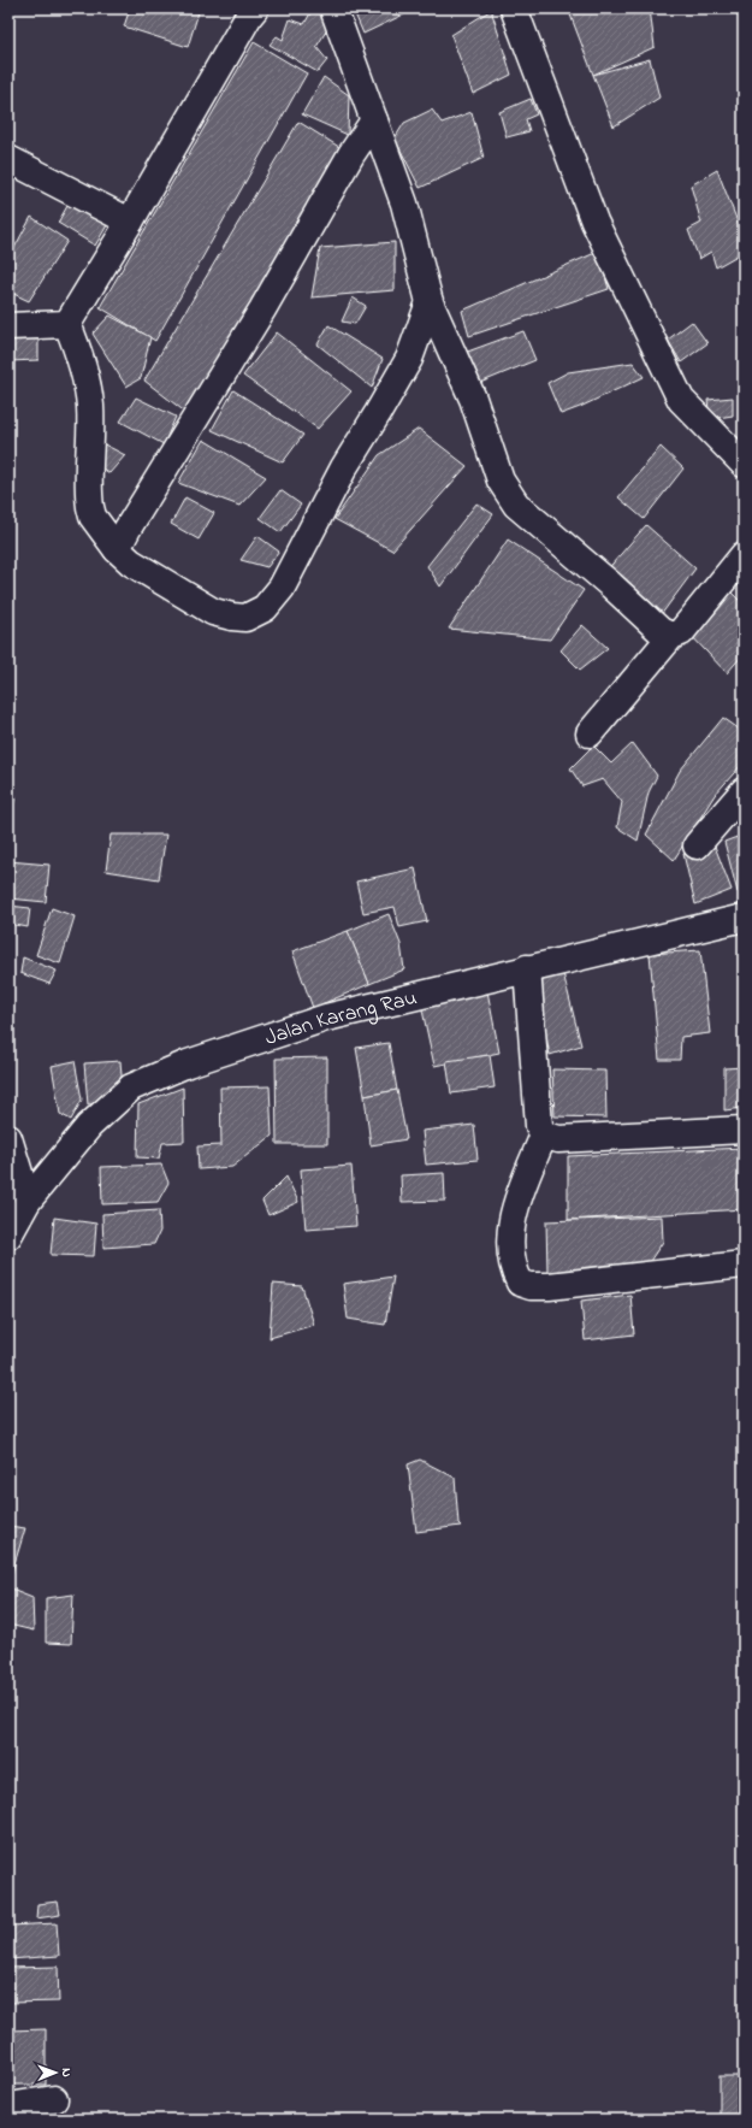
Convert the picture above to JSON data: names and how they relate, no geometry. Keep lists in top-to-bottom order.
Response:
{
  "streets": {
    "street": ["Jalan Karang Rau"]
  },
  "north": "right"
}
